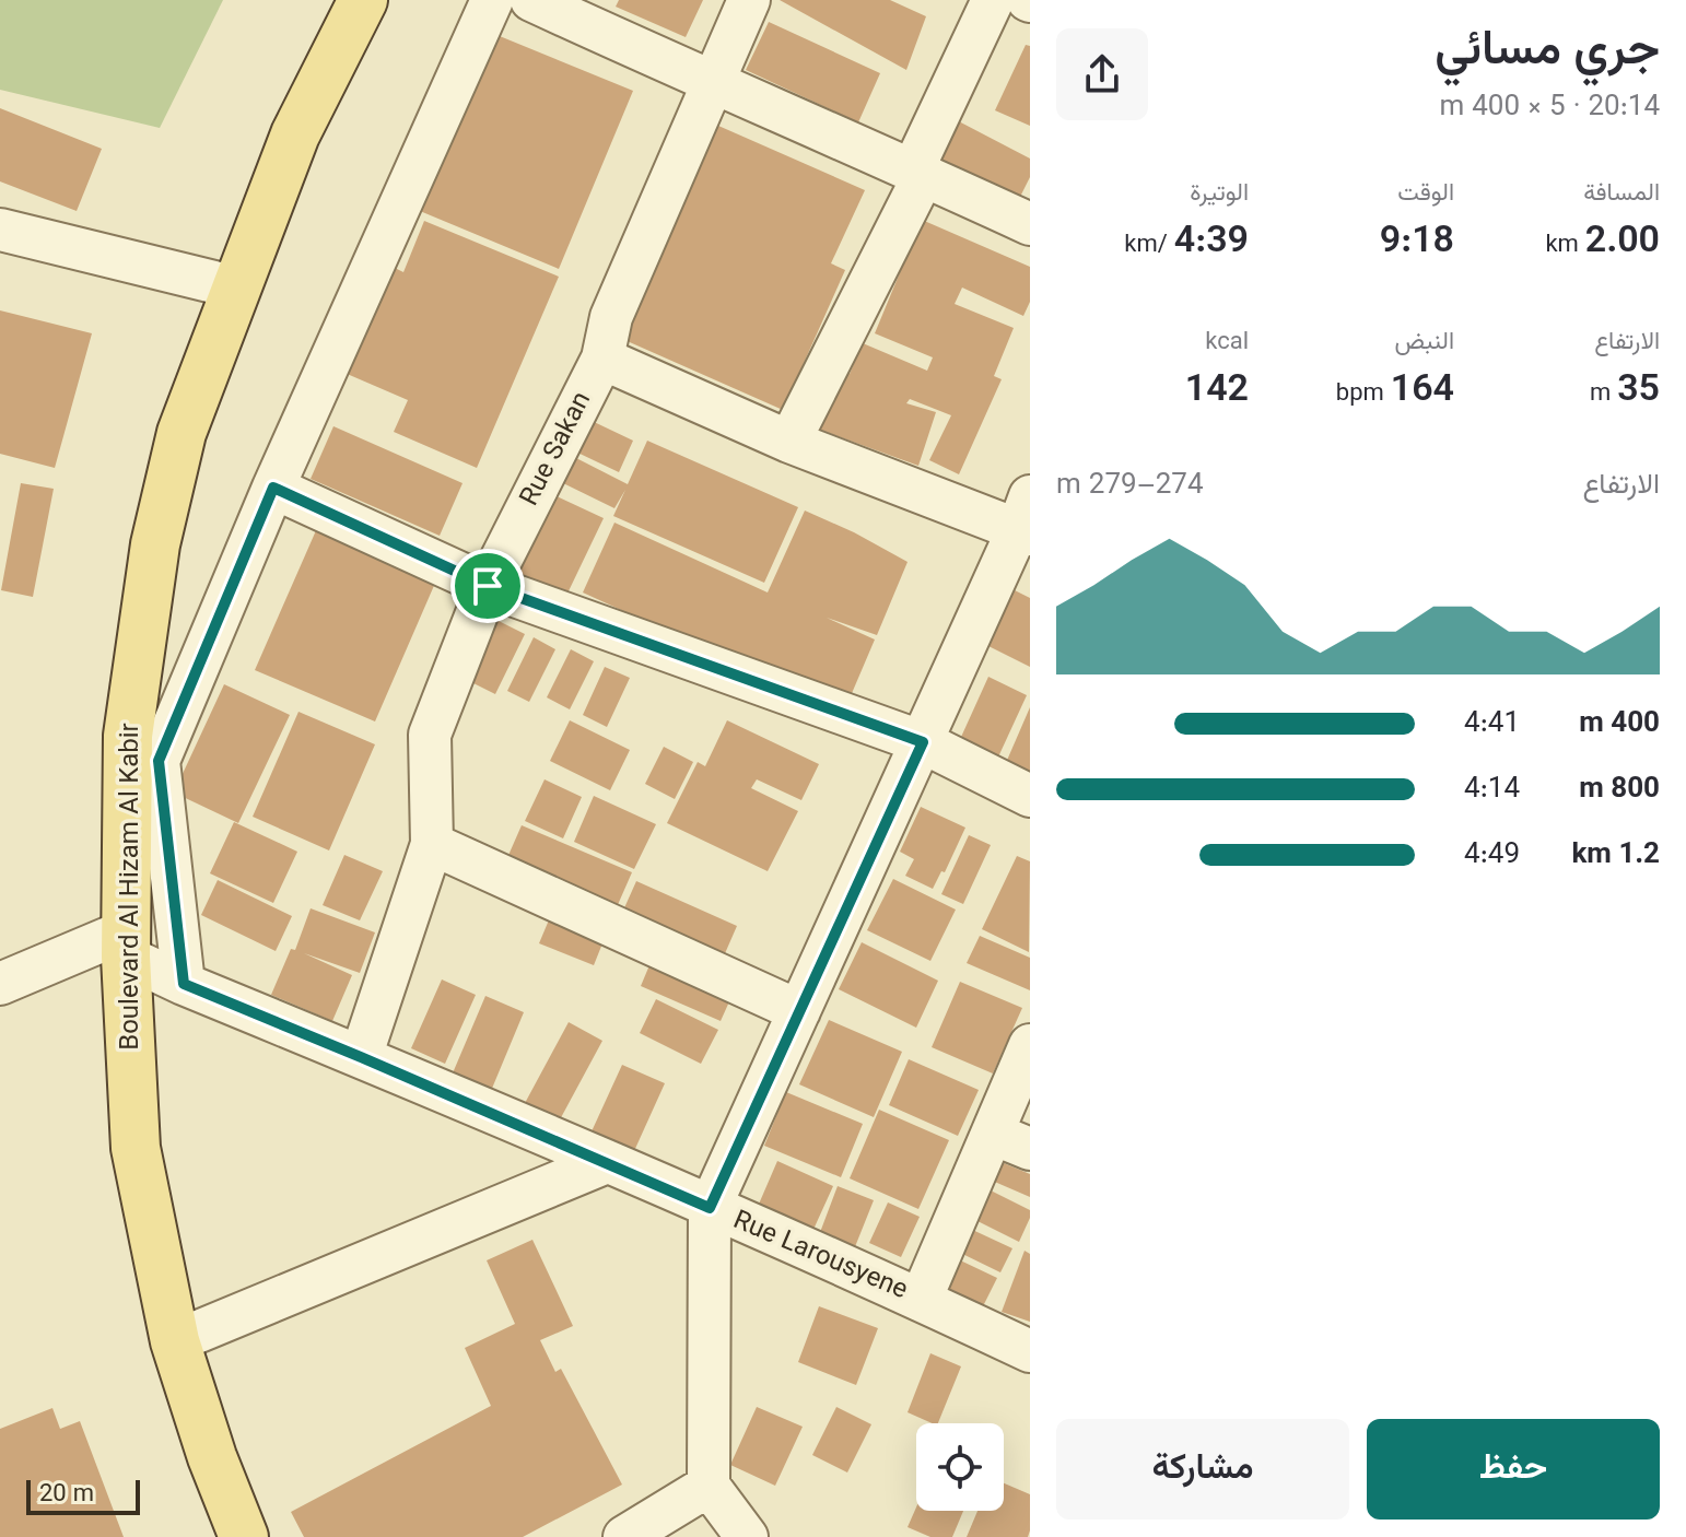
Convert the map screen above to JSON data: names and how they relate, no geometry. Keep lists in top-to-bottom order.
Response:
{
  "streets": {
    "main road": ["Boulevard Al Hizam Al Kabir"],
    "street": ["Rue Sakan", "Rue Larousyene"]
  },
  "crossings": [
    ["Rue Sakan", "Rue Larousyene"],
    ["Boulevard Al Hizam Al Kabir", "Rue Larousyene"]
  ],
  "scale_bar": "20 m",
  "page": {
    "heading": ["جري مسائي", "20:14 · 5 × 400 m"],
    "stats": [
      ["المسافة", "2.00 km"],
      ["الوقت", "9:18"],
      ["الوتيرة", "4:39 /km"],
      ["الارتفاع", "35 m"],
      ["النبض", "164 bpm"],
      ["kcal", "142"]
    ],
    "chart": ["الارتفاع", "274–279 m"],
    "list": [
      {
        "name": "400 m",
        "note": "4:41"
      },
      {
        "name": "800 m",
        "note": "4:14"
      },
      {
        "name": "1.2 km",
        "note": "4:49"
      }
    ],
    "buttons": ["حفظ", "مشاركة"],
    "scale": "20 m"
  }
}
